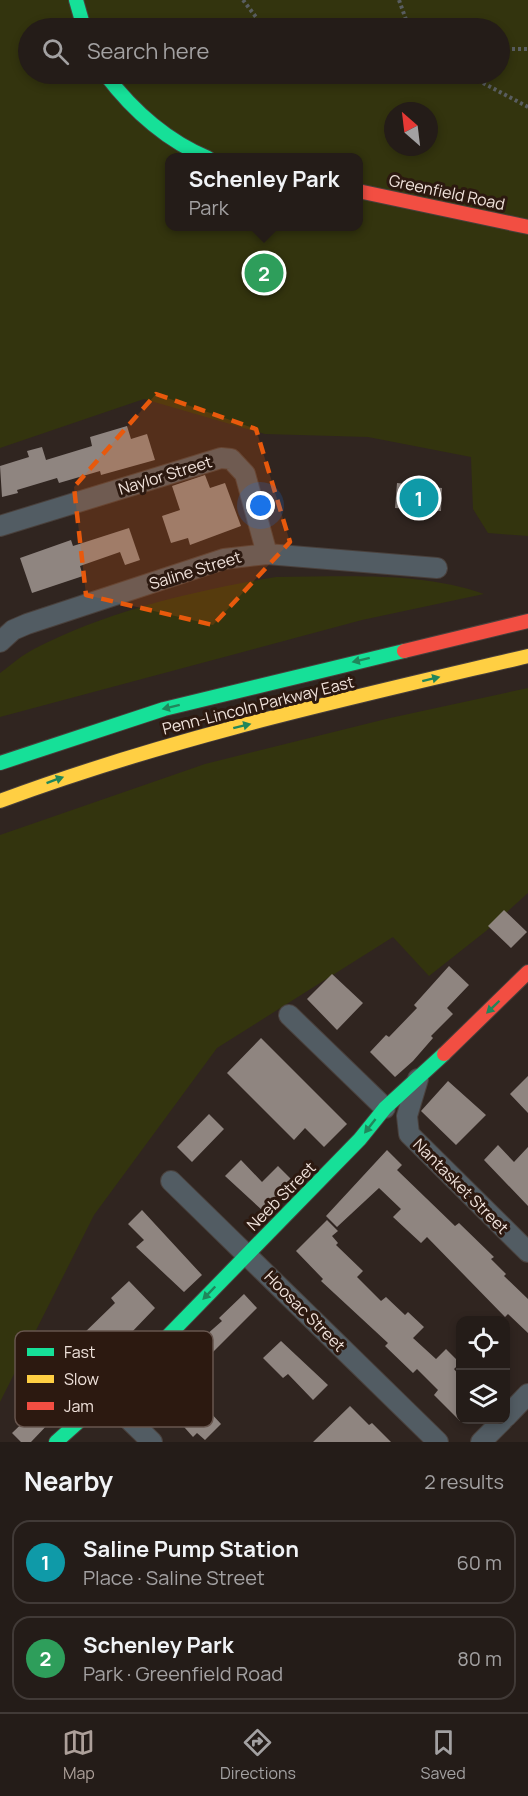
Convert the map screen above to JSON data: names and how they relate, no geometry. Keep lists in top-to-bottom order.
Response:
{
  "streets": {
    "main road": ["Greenfield Road", "Penn-Lincoln Parkway East", "Neeb Street"],
    "street": [
      "Naylor Street",
      "Saline Street",
      "Nantasket Street",
      "Hoosac Street"
    ]
  },
  "crossings": [
    ["Naylor Street", "Saline Street"],
    ["Nantasket Street", "Neeb Street"],
    ["Neeb Street", "Hoosac Street"]
  ],
  "one_way": ["Neeb Street"],
  "legend": ["Fast", "Slow", "Jam"],
  "north": "top left",
  "page": {
    "search": "Search here",
    "popup": ["Schenley Park", "Park"],
    "pins": ["2", "1"],
    "heading": ["Nearby", "2 results"],
    "list": [
      {
        "mark": "1",
        "name": "Saline Pump Station",
        "note": "Place · Saline Street",
        "value": "60 m"
      },
      {
        "mark": "2",
        "name": "Schenley Park",
        "note": "Park · Greenfield Road",
        "value": "80 m"
      }
    ],
    "nav": ["Map", "Directions", "Saved"]
  }
}
